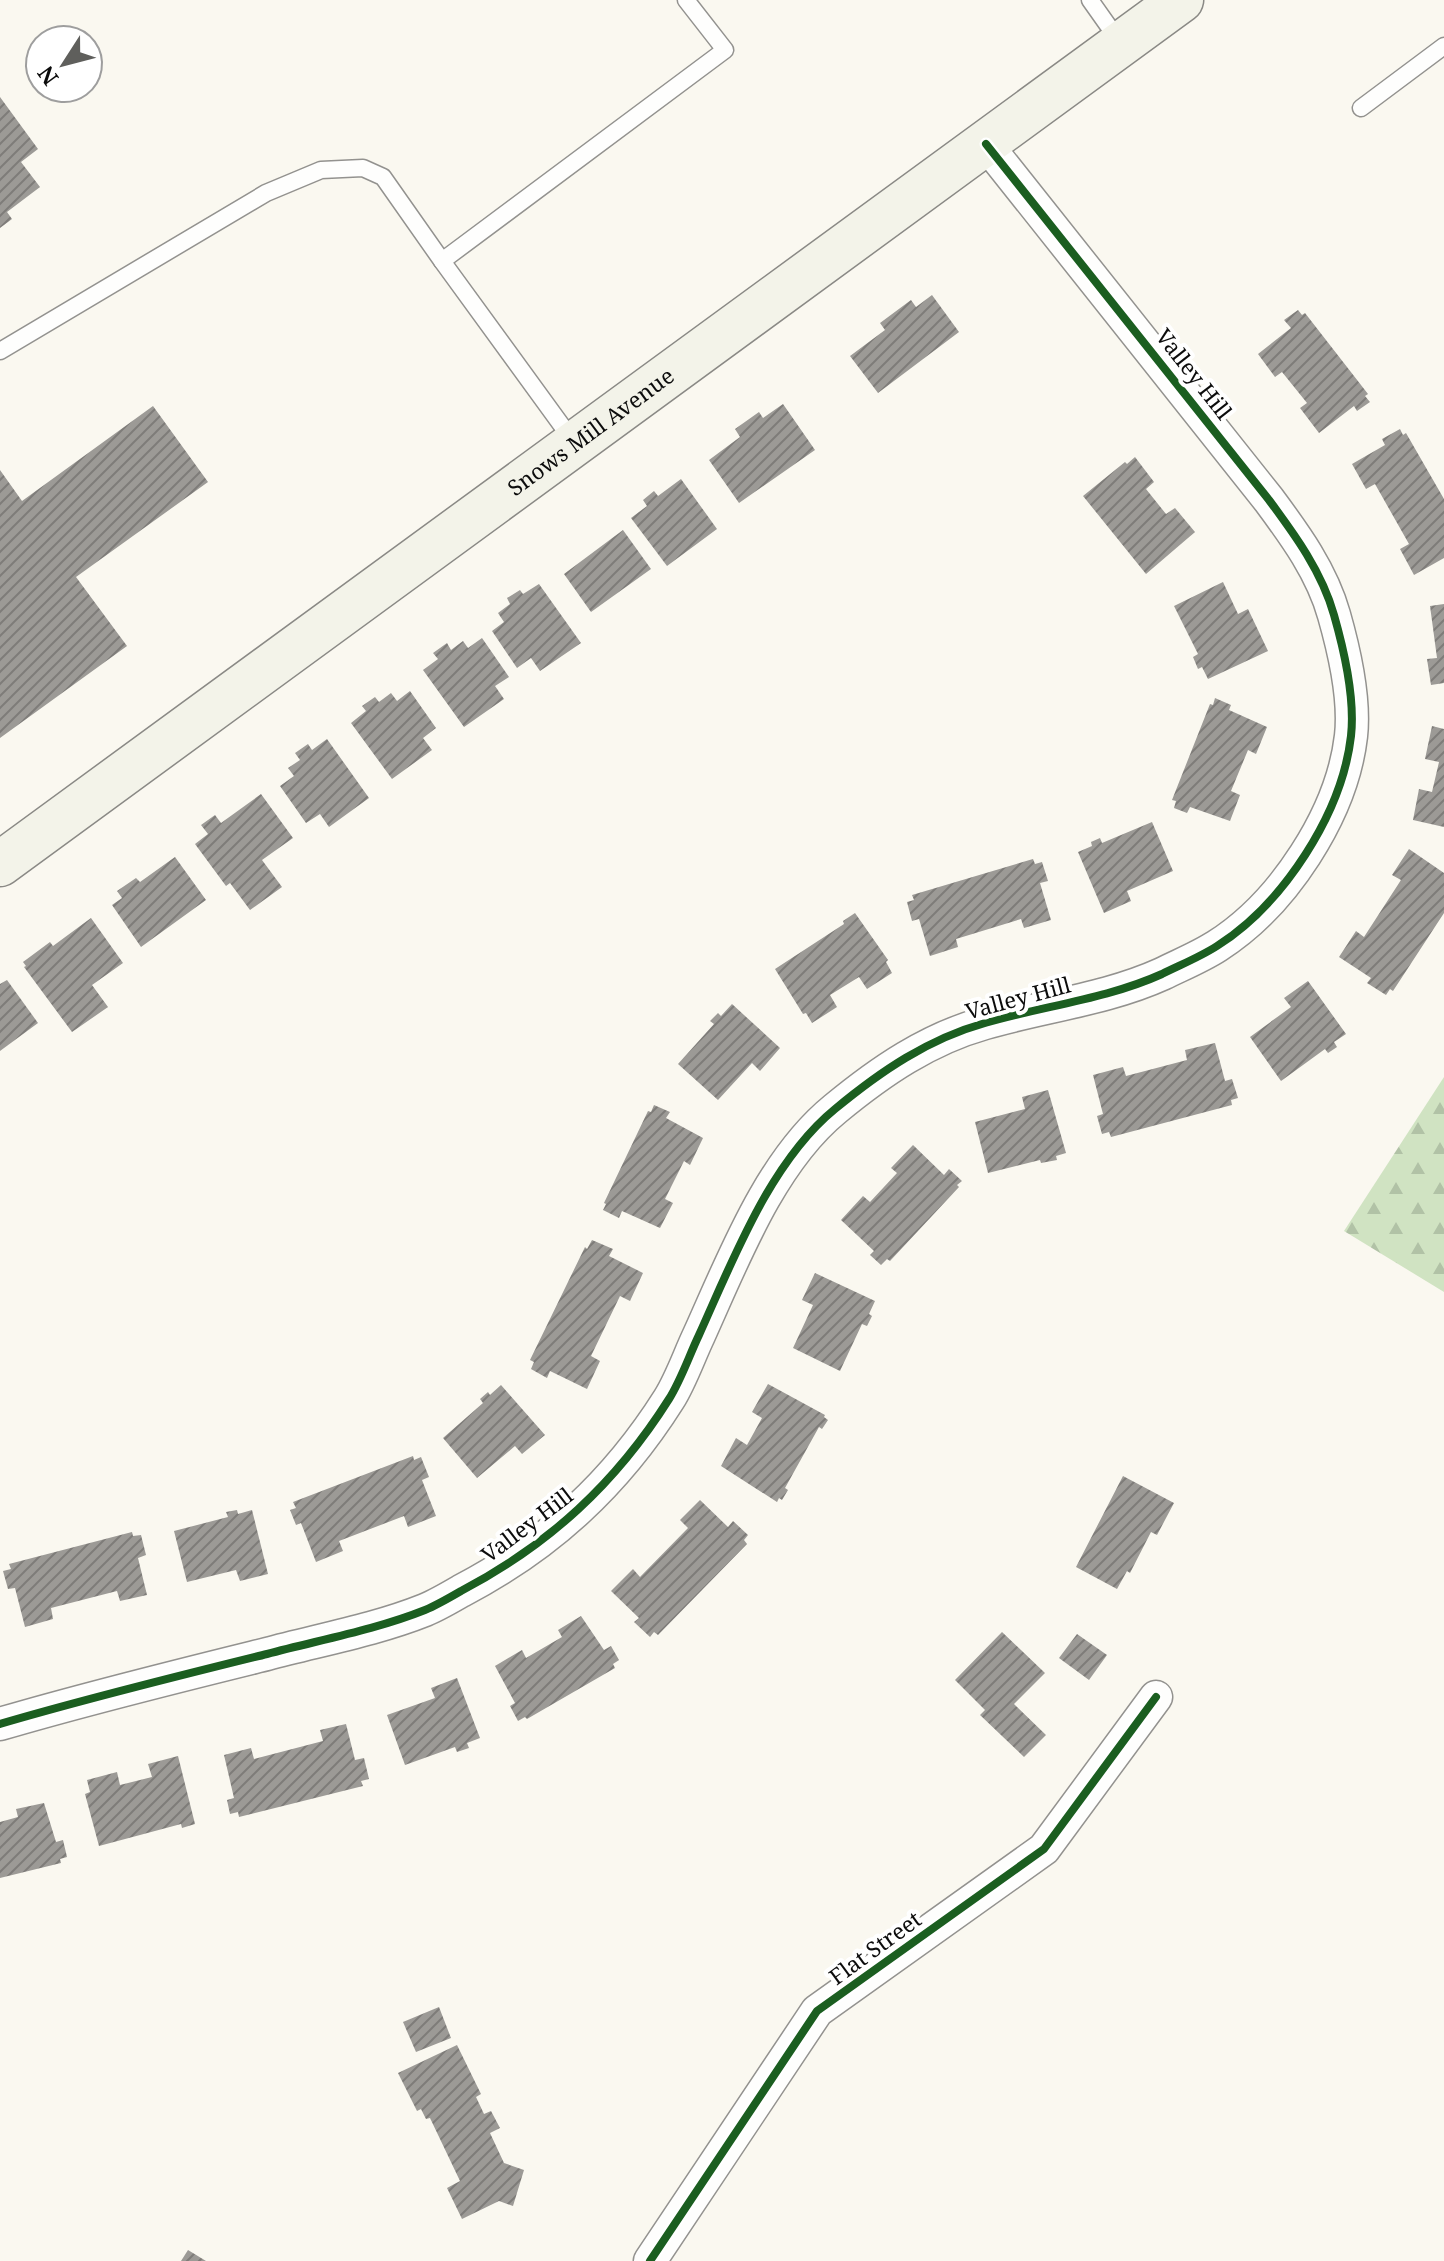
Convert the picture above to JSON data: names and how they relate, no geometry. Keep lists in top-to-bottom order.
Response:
{
  "streets": {
    "main road": ["Snows Mill Avenue"],
    "street": ["Valley Hill", "Flat Street"]
  },
  "crossings": [
    ["Valley Hill", "Snows Mill Avenue"]
  ],
  "north": "bottom left"
}
